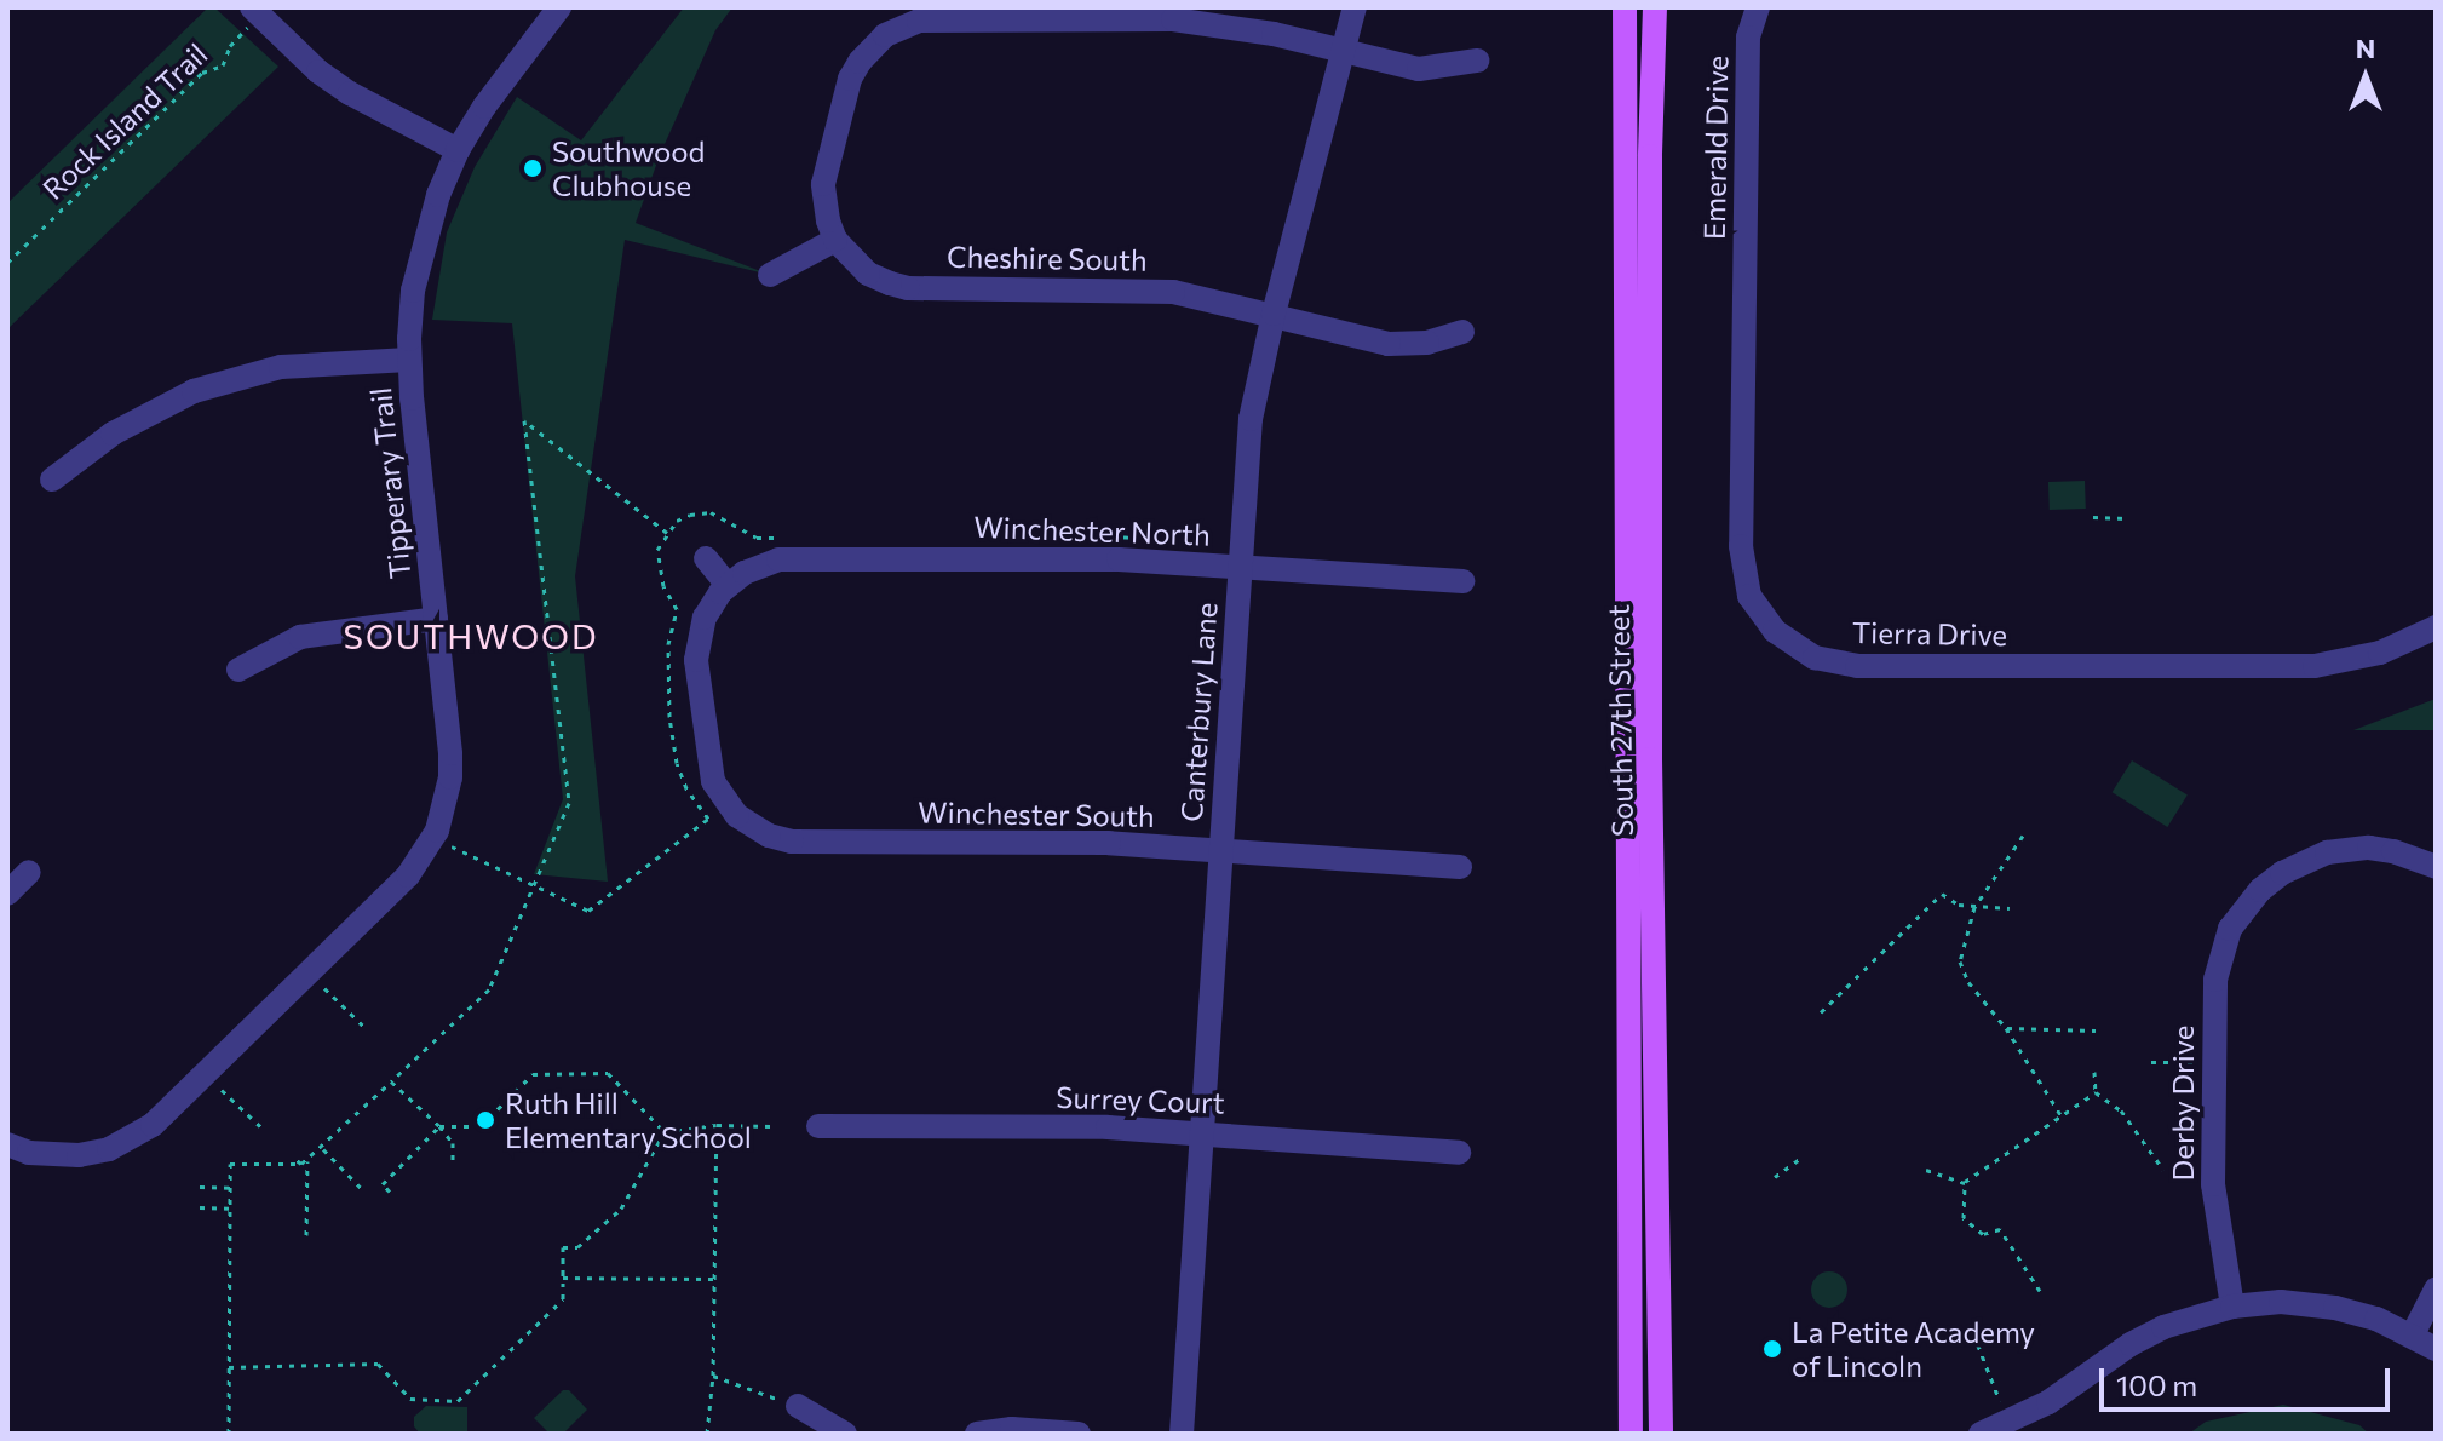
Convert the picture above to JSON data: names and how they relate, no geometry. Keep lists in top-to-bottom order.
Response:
{
  "streets": {
    "main road": ["South 27th Street"],
    "street": [
      "Emerald Drive",
      "Cheshire South",
      "Tipperary Trail",
      "Winchester North",
      "Tierra Drive",
      "Canterbury Lane",
      "Winchester South",
      "Surrey Court",
      "Derby Drive"
    ],
    "path": ["Rock Island Trail"]
  },
  "crossings": [
    ["Emerald Drive", "Tierra Drive"],
    ["Cheshire South", "Canterbury Lane"],
    ["Winchester North", "Canterbury Lane"],
    ["Winchester North", "Winchester South"],
    ["Canterbury Lane", "Winchester South"],
    ["Canterbury Lane", "Surrey Court"]
  ],
  "districts": ["SOUTHWOOD"],
  "places": ["Southwood Clubhouse", "Ruth Hill Elementary School", "La Petite Academy of Lincoln"],
  "scale_bar": "100 m",
  "north": "top"
}
